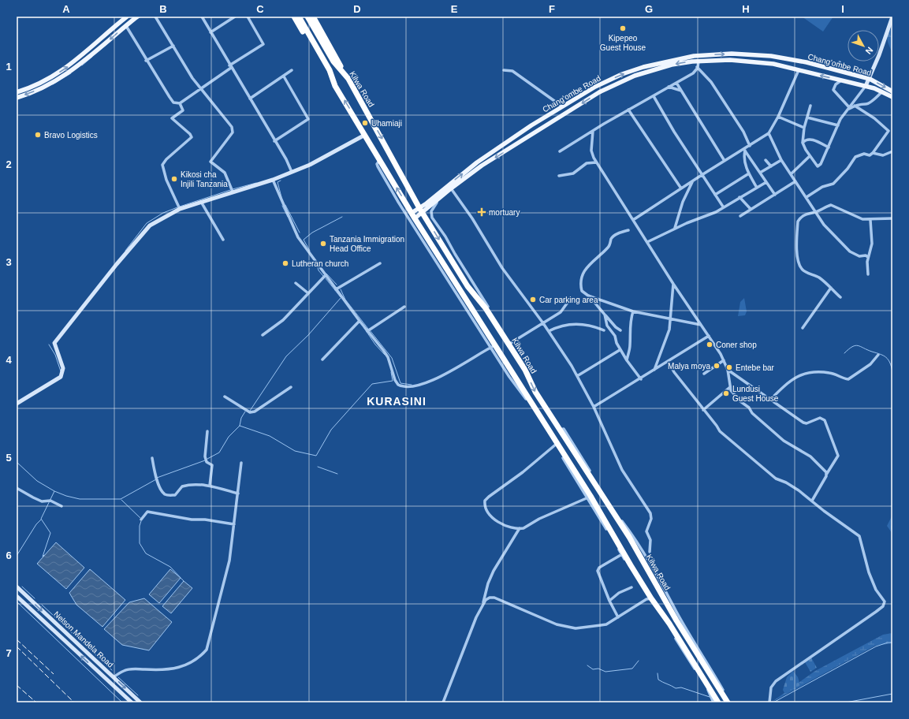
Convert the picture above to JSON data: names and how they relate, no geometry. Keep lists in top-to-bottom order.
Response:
{
  "streets": {
    "highway": ["Kilwa Road"],
    "main road": ["Chang'ombe Road"],
    "street": ["Nelson Mandela Road"]
  },
  "crossings": [
    ["Chang'ombe Road", "Kilwa Road"]
  ],
  "districts": ["KURASINI"],
  "places": {
    "other": [
      "Kipepeo Guest House",
      "Uhamiaji",
      "Bravo Logistics",
      "Kikosi cha Injili Tanzania",
      "Tanzania Immigration Head Office",
      "Lutheran church",
      "Car parking area",
      "Coner shop",
      "Malya moya",
      "Entebe bar",
      "Lundusi Guest House"
    ],
    "health": ["mortuary"]
  },
  "north": "bottom right",
  "grid": {
    "columns": [
      "A",
      "B",
      "C",
      "D",
      "E",
      "F",
      "G",
      "H",
      "I"
    ],
    "rows": [
      "1",
      "2",
      "3",
      "4",
      "5",
      "6",
      "7"
    ]
  }
}
